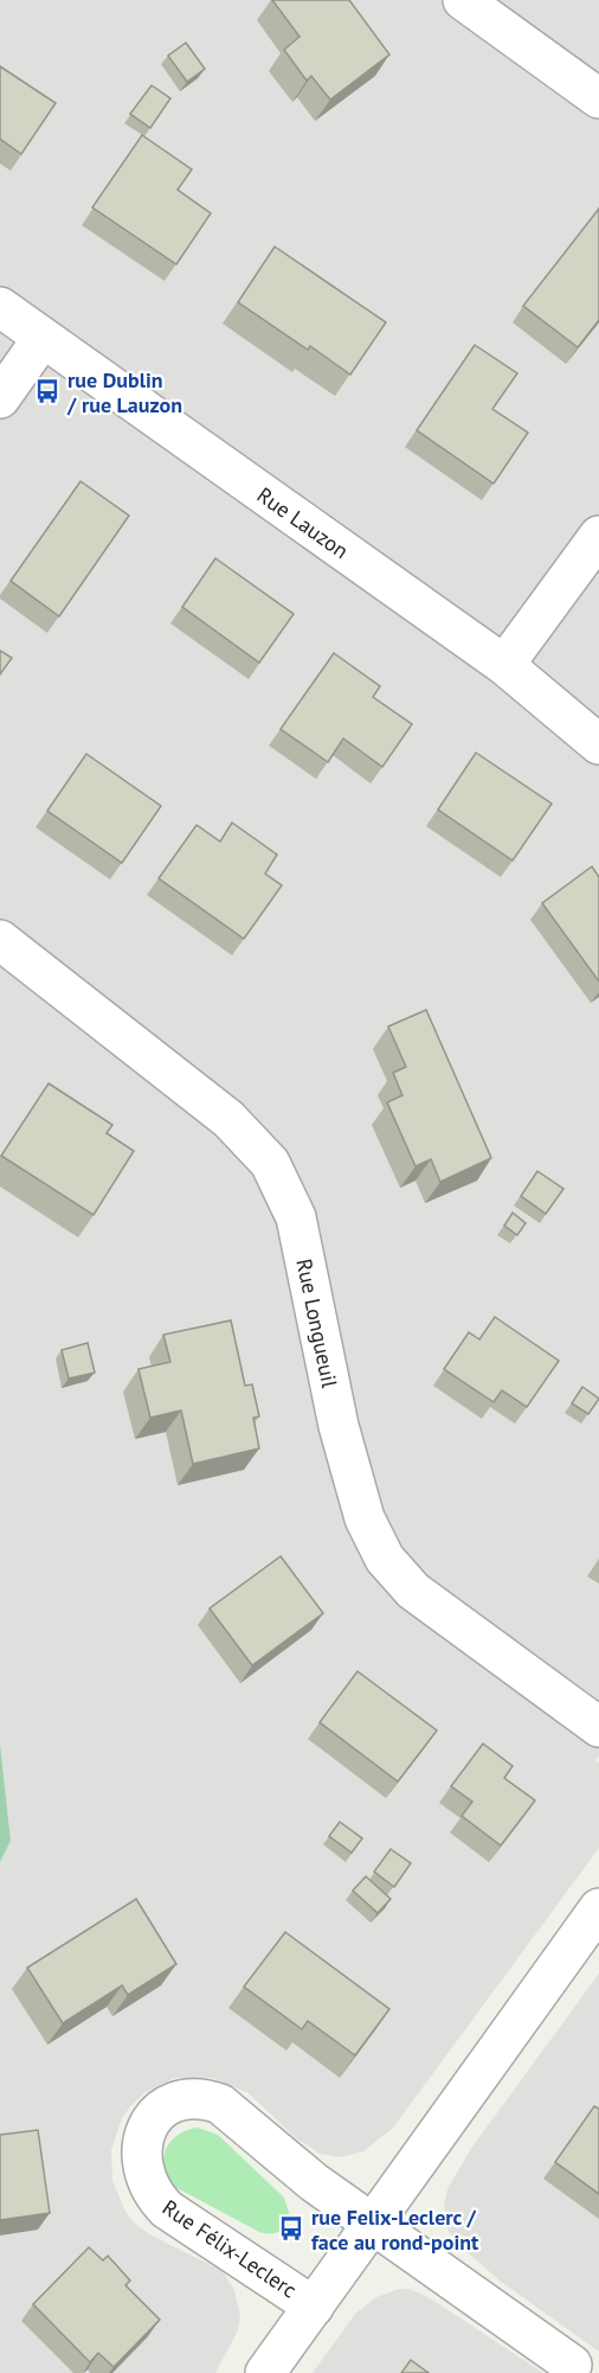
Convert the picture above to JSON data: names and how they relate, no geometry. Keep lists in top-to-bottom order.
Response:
{
  "streets": {
    "street": ["Rue Lauzon", "Rue Longueuil", "Rue Félix-Leclerc"]
  },
  "places": {
    "bus stop": ["rue Dublin / rue Lauzon", "rue Felix-Leclerc / face au rond-point"]
  }
}
